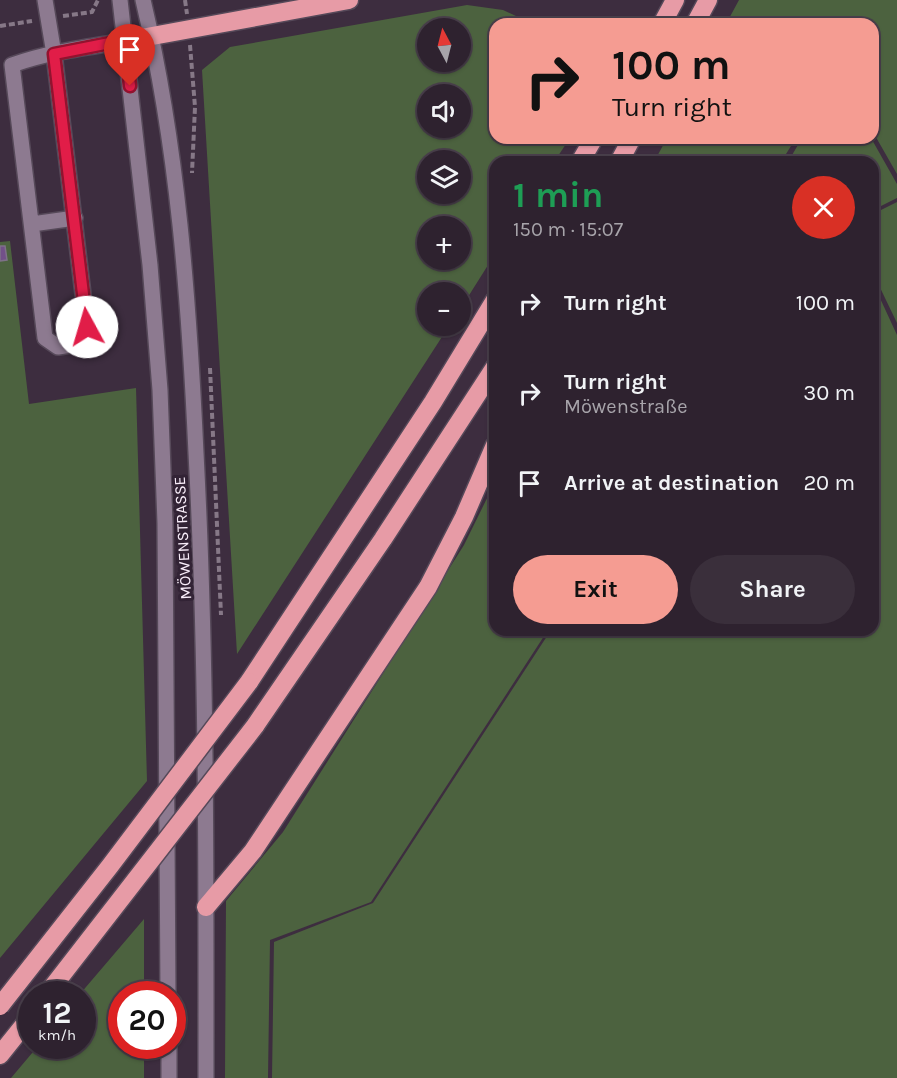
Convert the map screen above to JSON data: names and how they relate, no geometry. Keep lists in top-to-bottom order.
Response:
{
  "streets": {
    "street": ["MÖWENSTRASSE"]
  },
  "north": "top",
  "page": {
    "map_buttons": ["+", "−"],
    "turn": ["100 m", "Turn right"],
    "heading": ["1 min", "150 m · 15:07"],
    "list": [
      {
        "name": "Turn right",
        "value": "100 m"
      },
      {
        "name": "Turn right",
        "note": "Möwenstraße",
        "value": "30 m"
      },
      {
        "name": "Arrive at destination",
        "value": "20 m"
      }
    ],
    "buttons": ["Exit", "Share"],
    "speed": "12 km/h",
    "limit": "20"
  }
}
